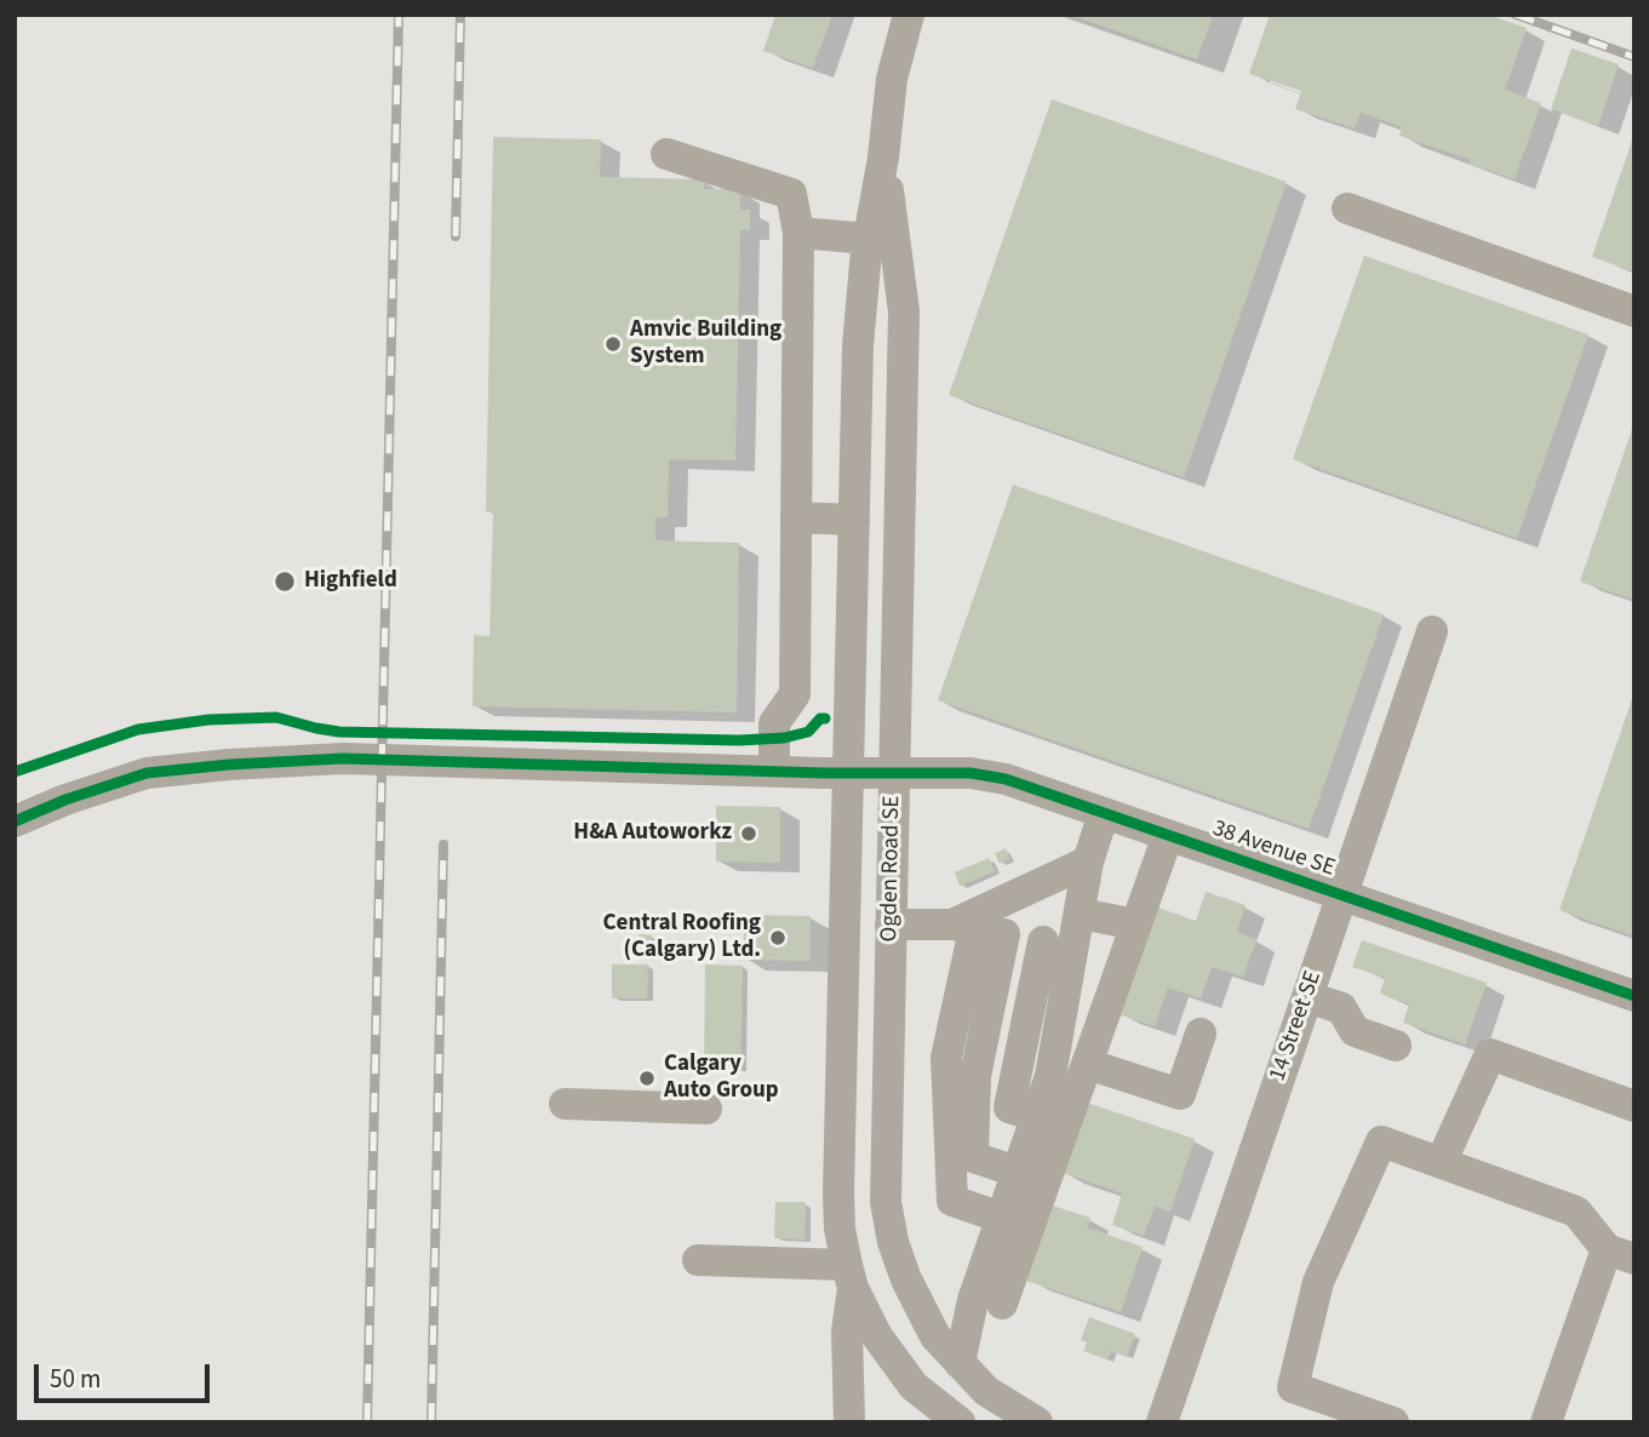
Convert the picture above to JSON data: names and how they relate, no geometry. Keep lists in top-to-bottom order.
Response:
{
  "streets": {
    "street": ["38 Avenue SE", "Ogden Road SE", "14 Street SE"]
  },
  "crossings": [
    ["38 Avenue SE", "Ogden Road SE"],
    ["38 Avenue SE", "14 Street SE"]
  ],
  "places": [
    "Amvic Building System",
    "Highfield",
    "H&A Autoworkz",
    "Central Roofing (Calgary) Ltd.",
    "Calgary Auto Group"
  ],
  "scale_bar": "50 m"
}
